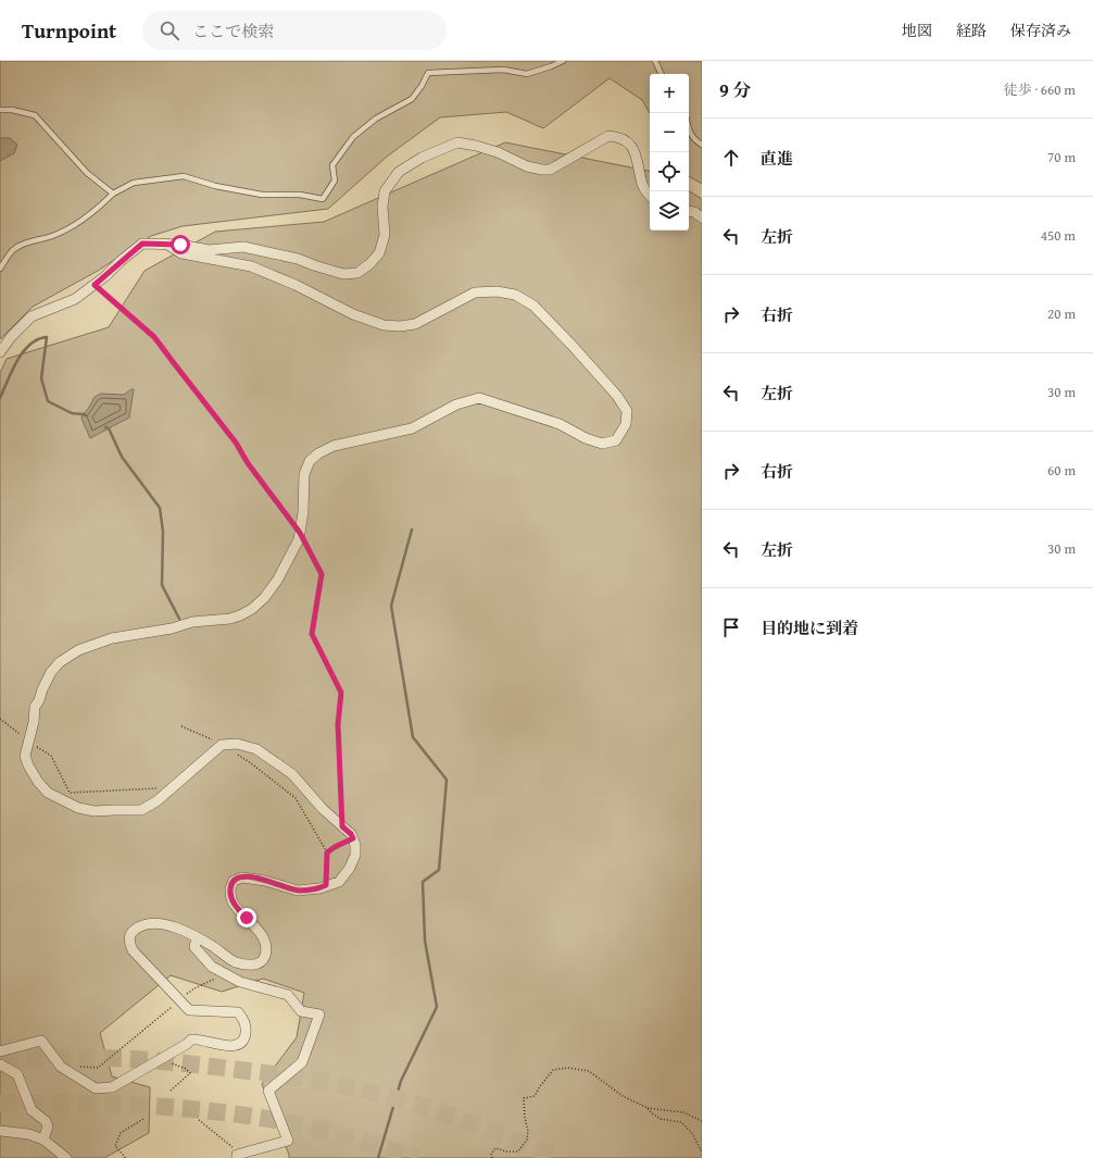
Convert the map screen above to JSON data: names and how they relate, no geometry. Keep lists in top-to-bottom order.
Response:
{
  "page": {
    "header": "Turnpoint",
    "search": "ここで検索",
    "nav": ["地図", "経路", "保存済み"],
    "heading": ["9 分", "徒歩 · 660 m"],
    "map_buttons": ["+", "−"],
    "list": [
      ["直進", "70 m"],
      ["左折", "450 m"],
      ["右折", "20 m"],
      ["左折", "30 m"],
      ["右折", "60 m"],
      ["左折", "30 m"],
      "目的地に到着"
    ]
  }
}
